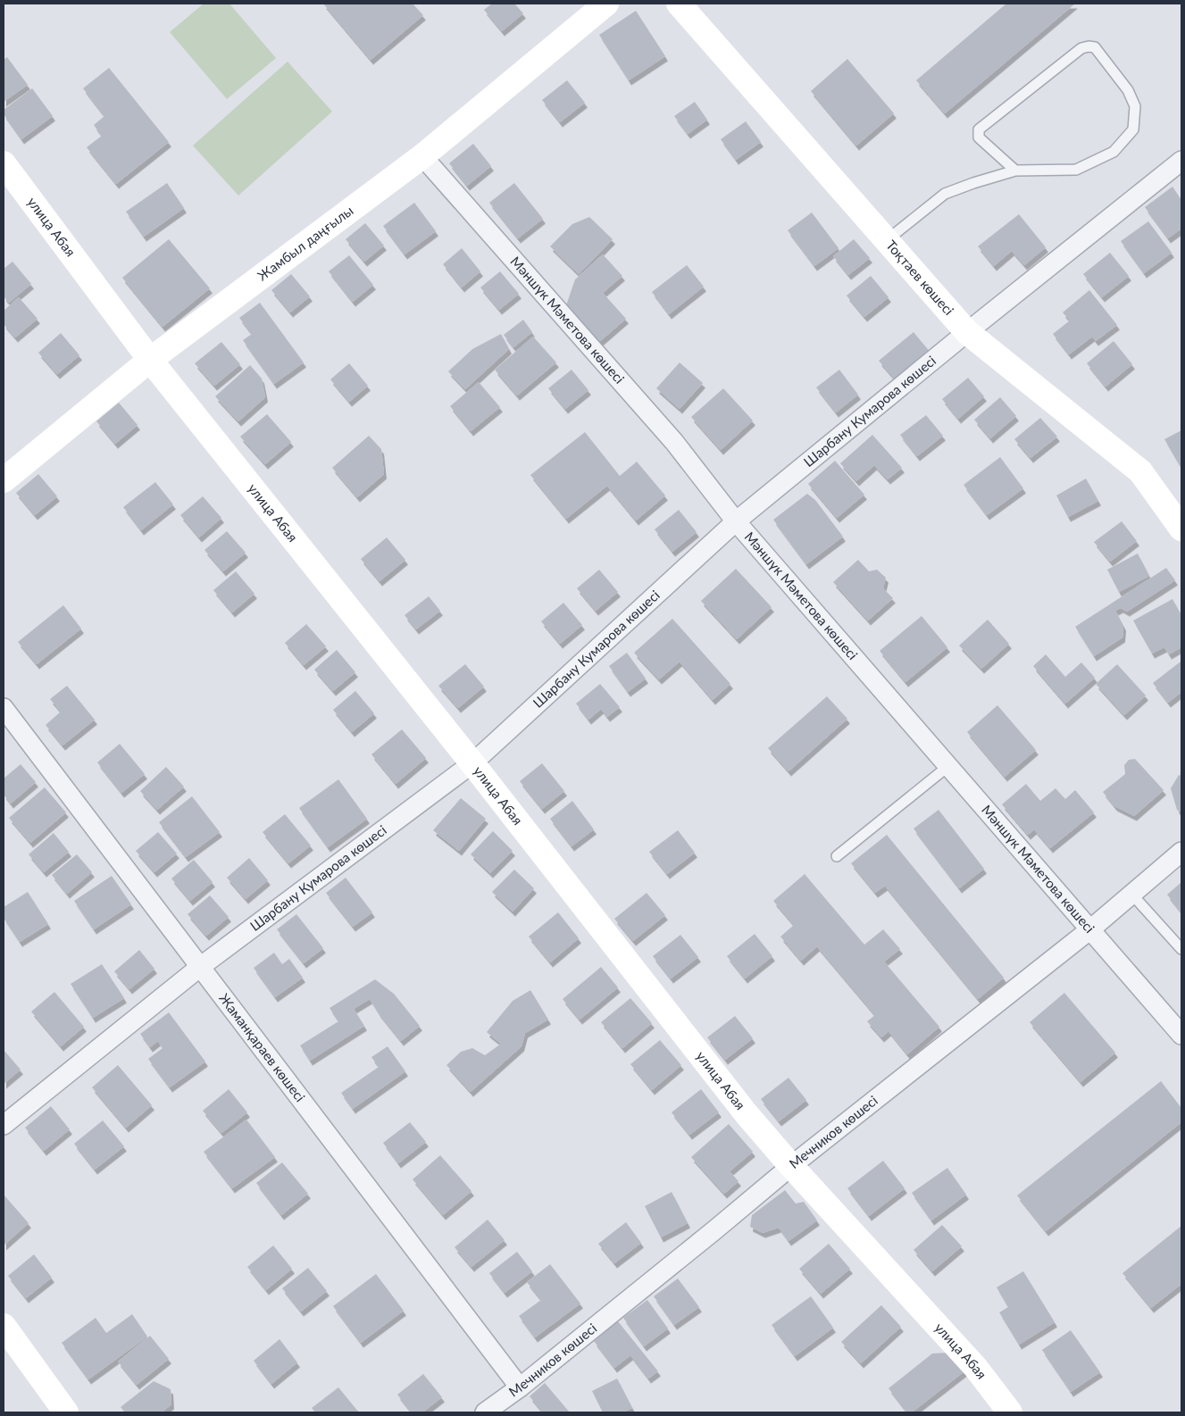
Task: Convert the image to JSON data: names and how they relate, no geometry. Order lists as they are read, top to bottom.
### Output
{
  "streets": {
    "street": [
      "улица Абая",
      "Жамбыл даңғылы",
      "Тоқтаев көшесі",
      "Мәншүк Мәметова көшесі",
      "Шарбану Кумарова көшесі",
      "Жаманқараев көшесі",
      "Мечников көшесі"
    ]
  },
  "crossings": [
    ["улица Абая", "Жамбыл даңғылы"],
    ["улица Абая", "Шарбану Кумарова көшесі"],
    ["улица Абая", "Мечников көшесі"],
    ["Жамбыл даңғылы", "Мәншүк Мәметова көшесі"],
    ["Тоқтаев көшесі", "Шарбану Кумарова көшесі"],
    ["Мәншүк Мәметова көшесі", "Шарбану Кумарова көшесі"],
    ["Мәншүк Мәметова көшесі", "Мечников көшесі"],
    ["Шарбану Кумарова көшесі", "Жаманқараев көшесі"],
    ["Жаманқараев көшесі", "Мечников көшесі"]
  ]
}
